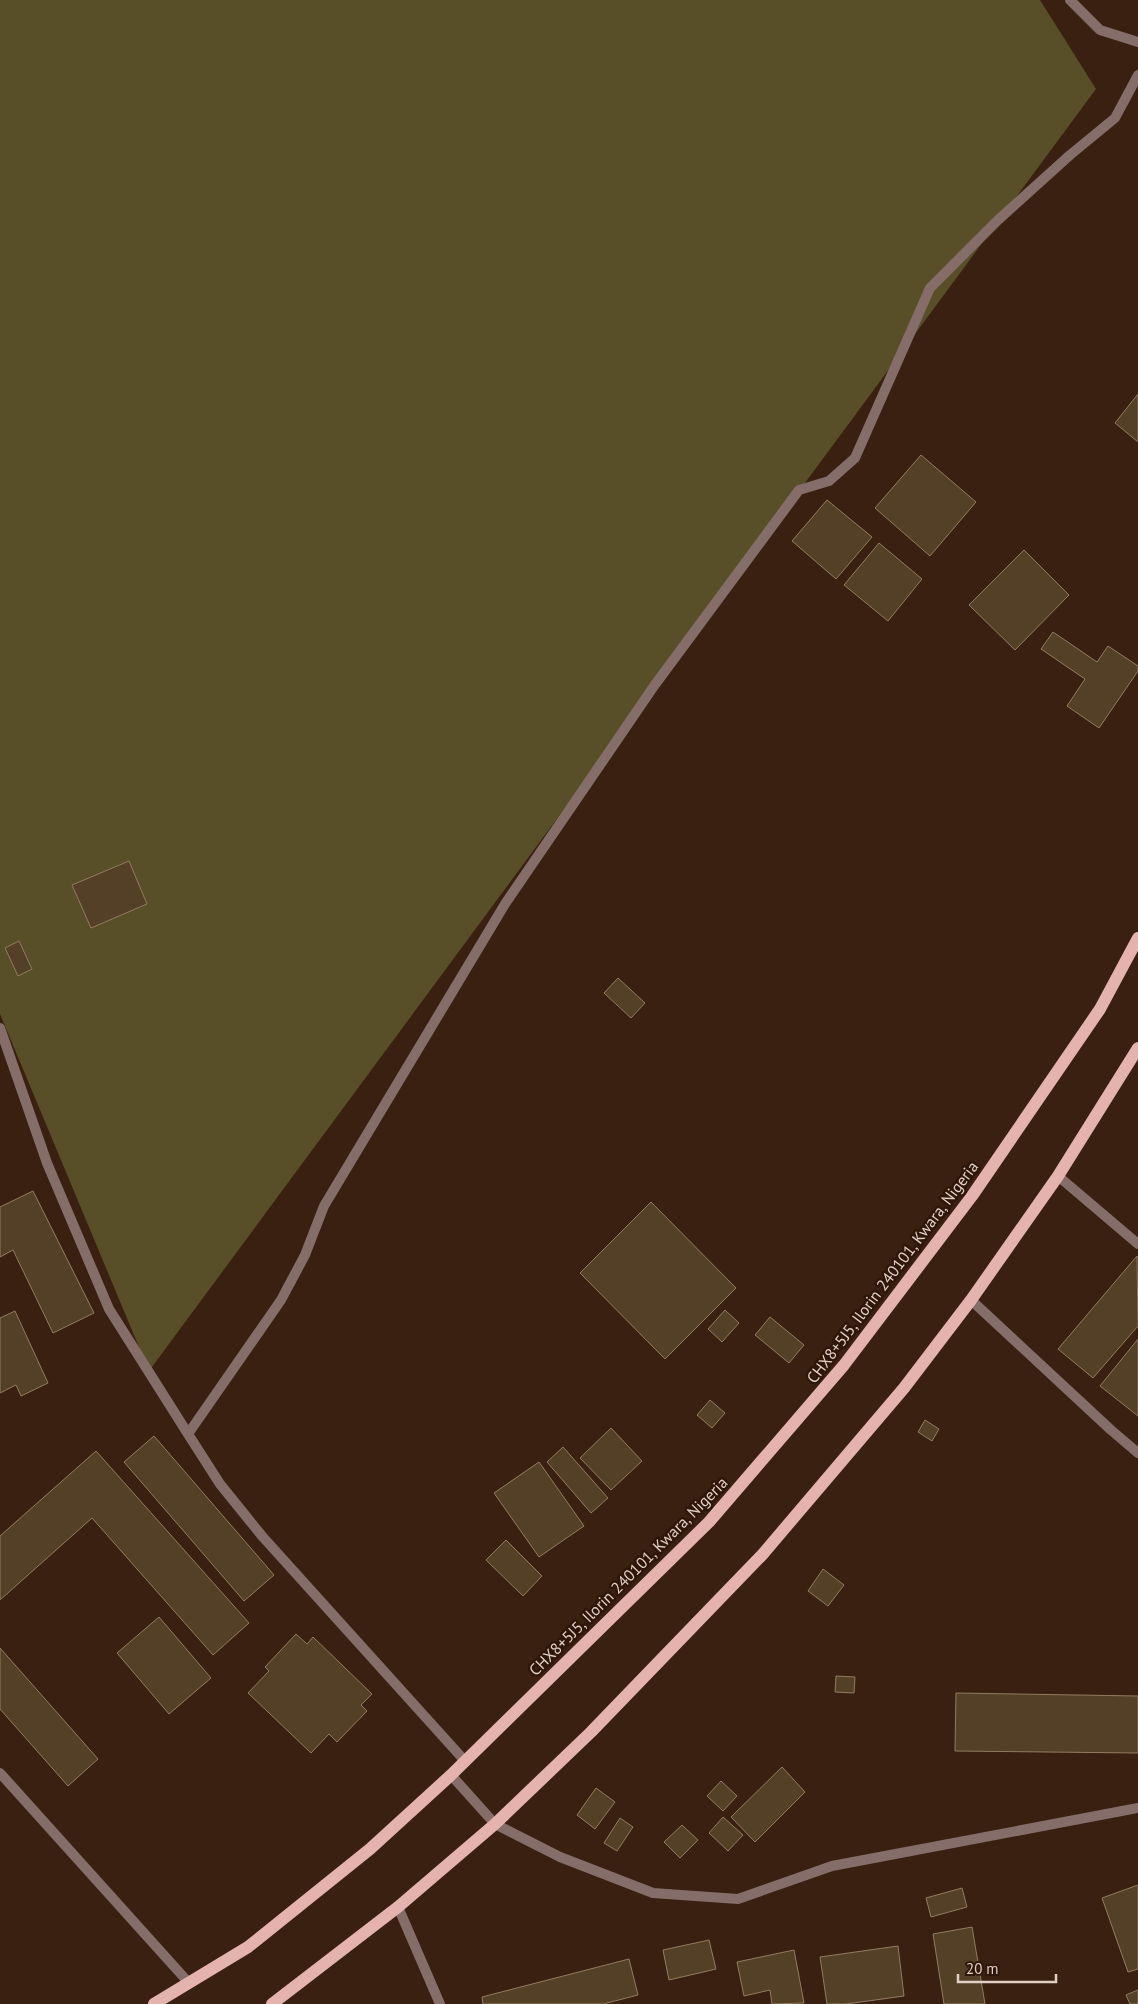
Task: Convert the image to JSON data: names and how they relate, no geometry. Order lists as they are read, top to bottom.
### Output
{
  "streets": {
    "main road": ["CHX8+5J5, Ilorin 240101, Kwara, Nigeria"]
  },
  "scale_bar": "20 m"
}
